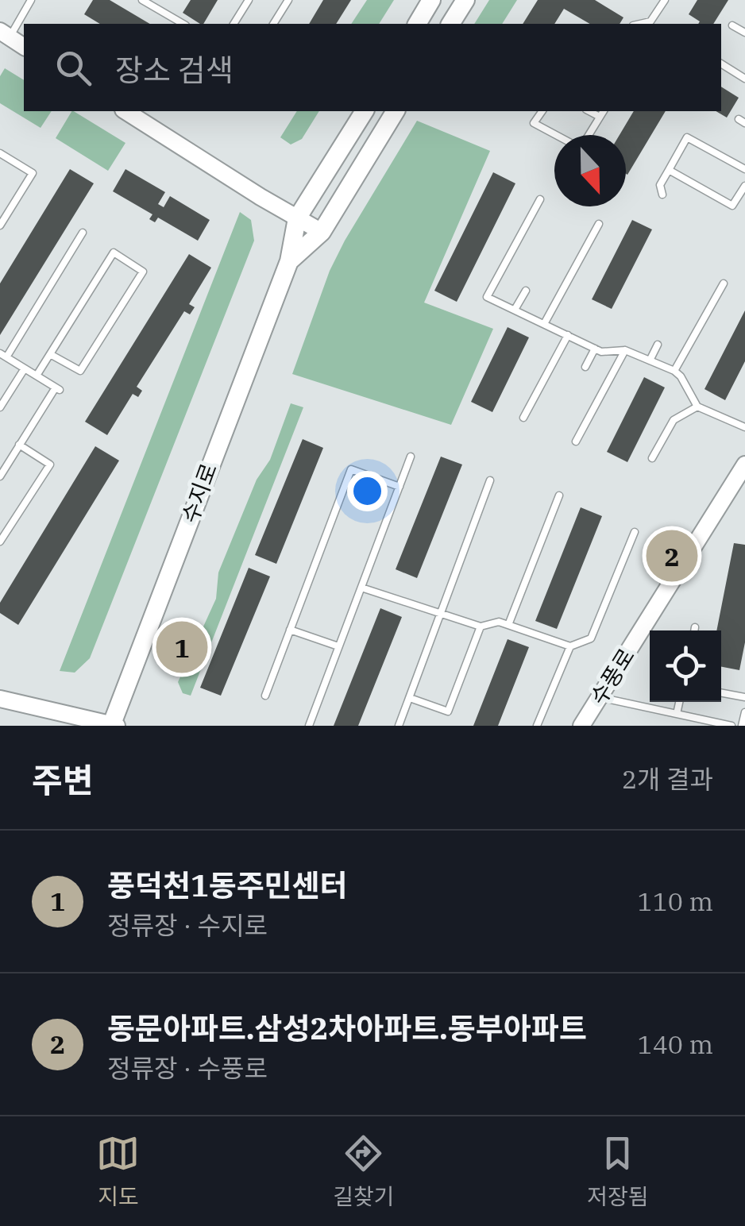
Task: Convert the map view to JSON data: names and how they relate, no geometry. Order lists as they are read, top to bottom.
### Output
{
  "streets": {
    "main road": ["수지로"],
    "street": ["수풍로"]
  },
  "north": "bottom",
  "page": {
    "search": "장소 검색",
    "pins": ["2", "1"],
    "heading": ["주변", "2개 결과"],
    "list": [
      {
        "mark": "1",
        "name": "풍덕천1동주민센터",
        "note": "정류장 · 수지로",
        "value": "110 m"
      },
      {
        "mark": "2",
        "name": "동문아파트.삼성2차아파트.동부아파트",
        "note": "정류장 · 수풍로",
        "value": "140 m"
      }
    ],
    "nav": ["지도", "길찾기", "저장됨"]
  }
}
